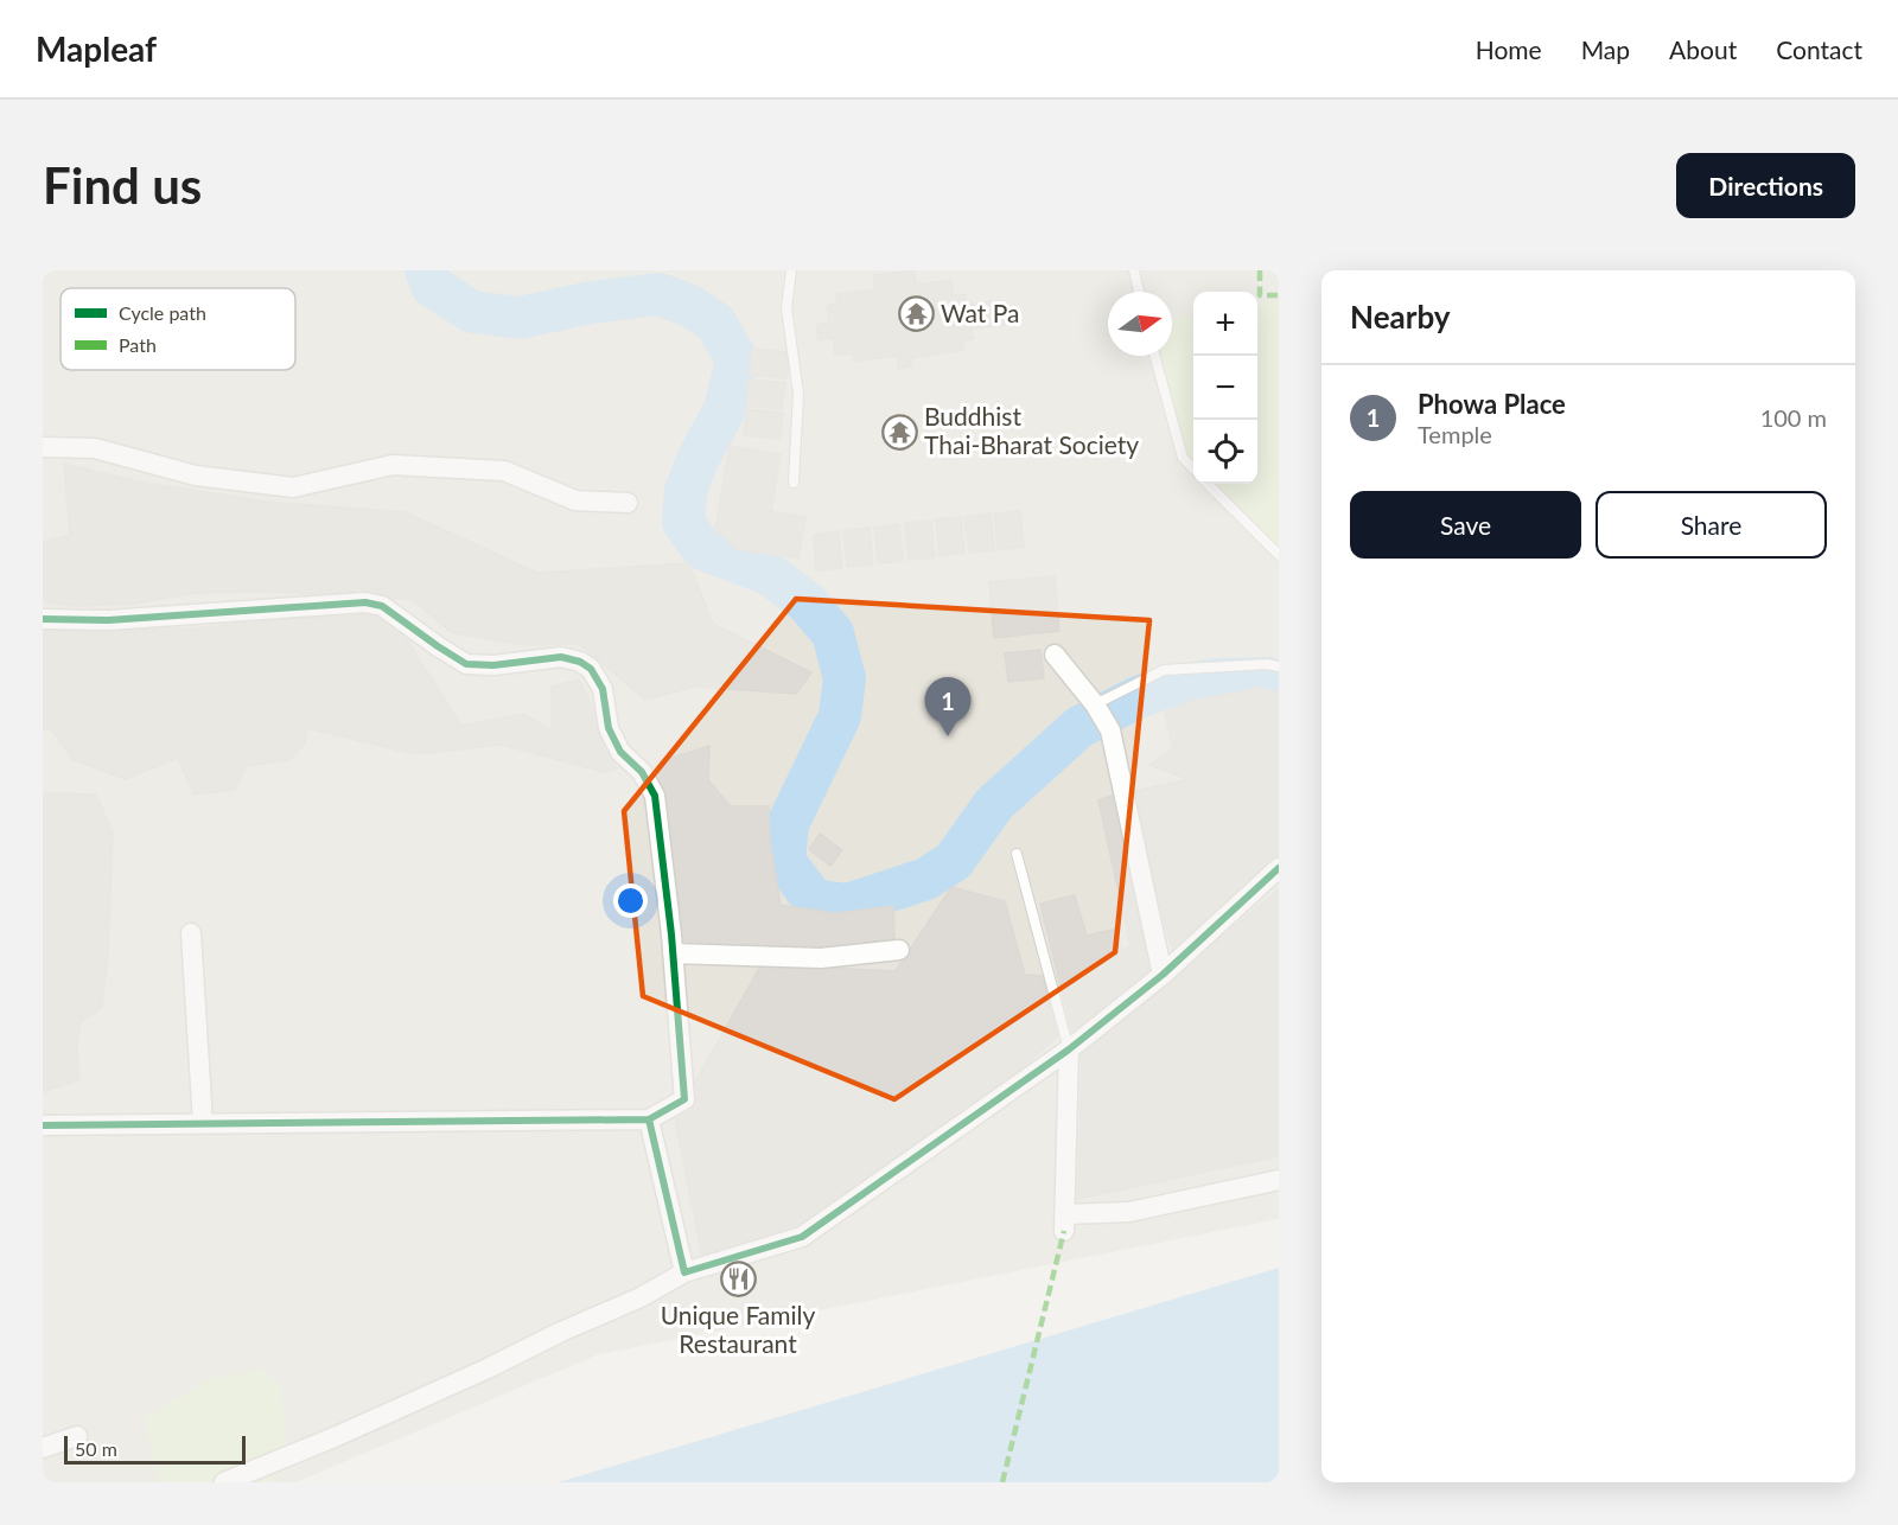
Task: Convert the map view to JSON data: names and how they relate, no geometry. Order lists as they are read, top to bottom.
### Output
{
  "places": {
    "temple": ["Wat Pa", "Buddhist Thai-Bharat Society"],
    "restaurant": ["Unique Family Restaurant"]
  },
  "legend": ["Cycle path", "Path"],
  "scale_bar": "50 m",
  "north": "right",
  "page": {
    "header": "Mapleaf",
    "nav": [
      "Home",
      "Map",
      "About",
      "Contact"
    ],
    "buttons": [
      "Directions",
      ["Save", "Share"]
    ],
    "title": "Find us",
    "heading": "Nearby",
    "map_buttons": ["+", "−"],
    "list": [
      {
        "mark": "1",
        "name": "Phowa Place",
        "note": "Temple",
        "value": "100 m"
      }
    ],
    "pins": "1",
    "scale": "50 m"
  }
}
